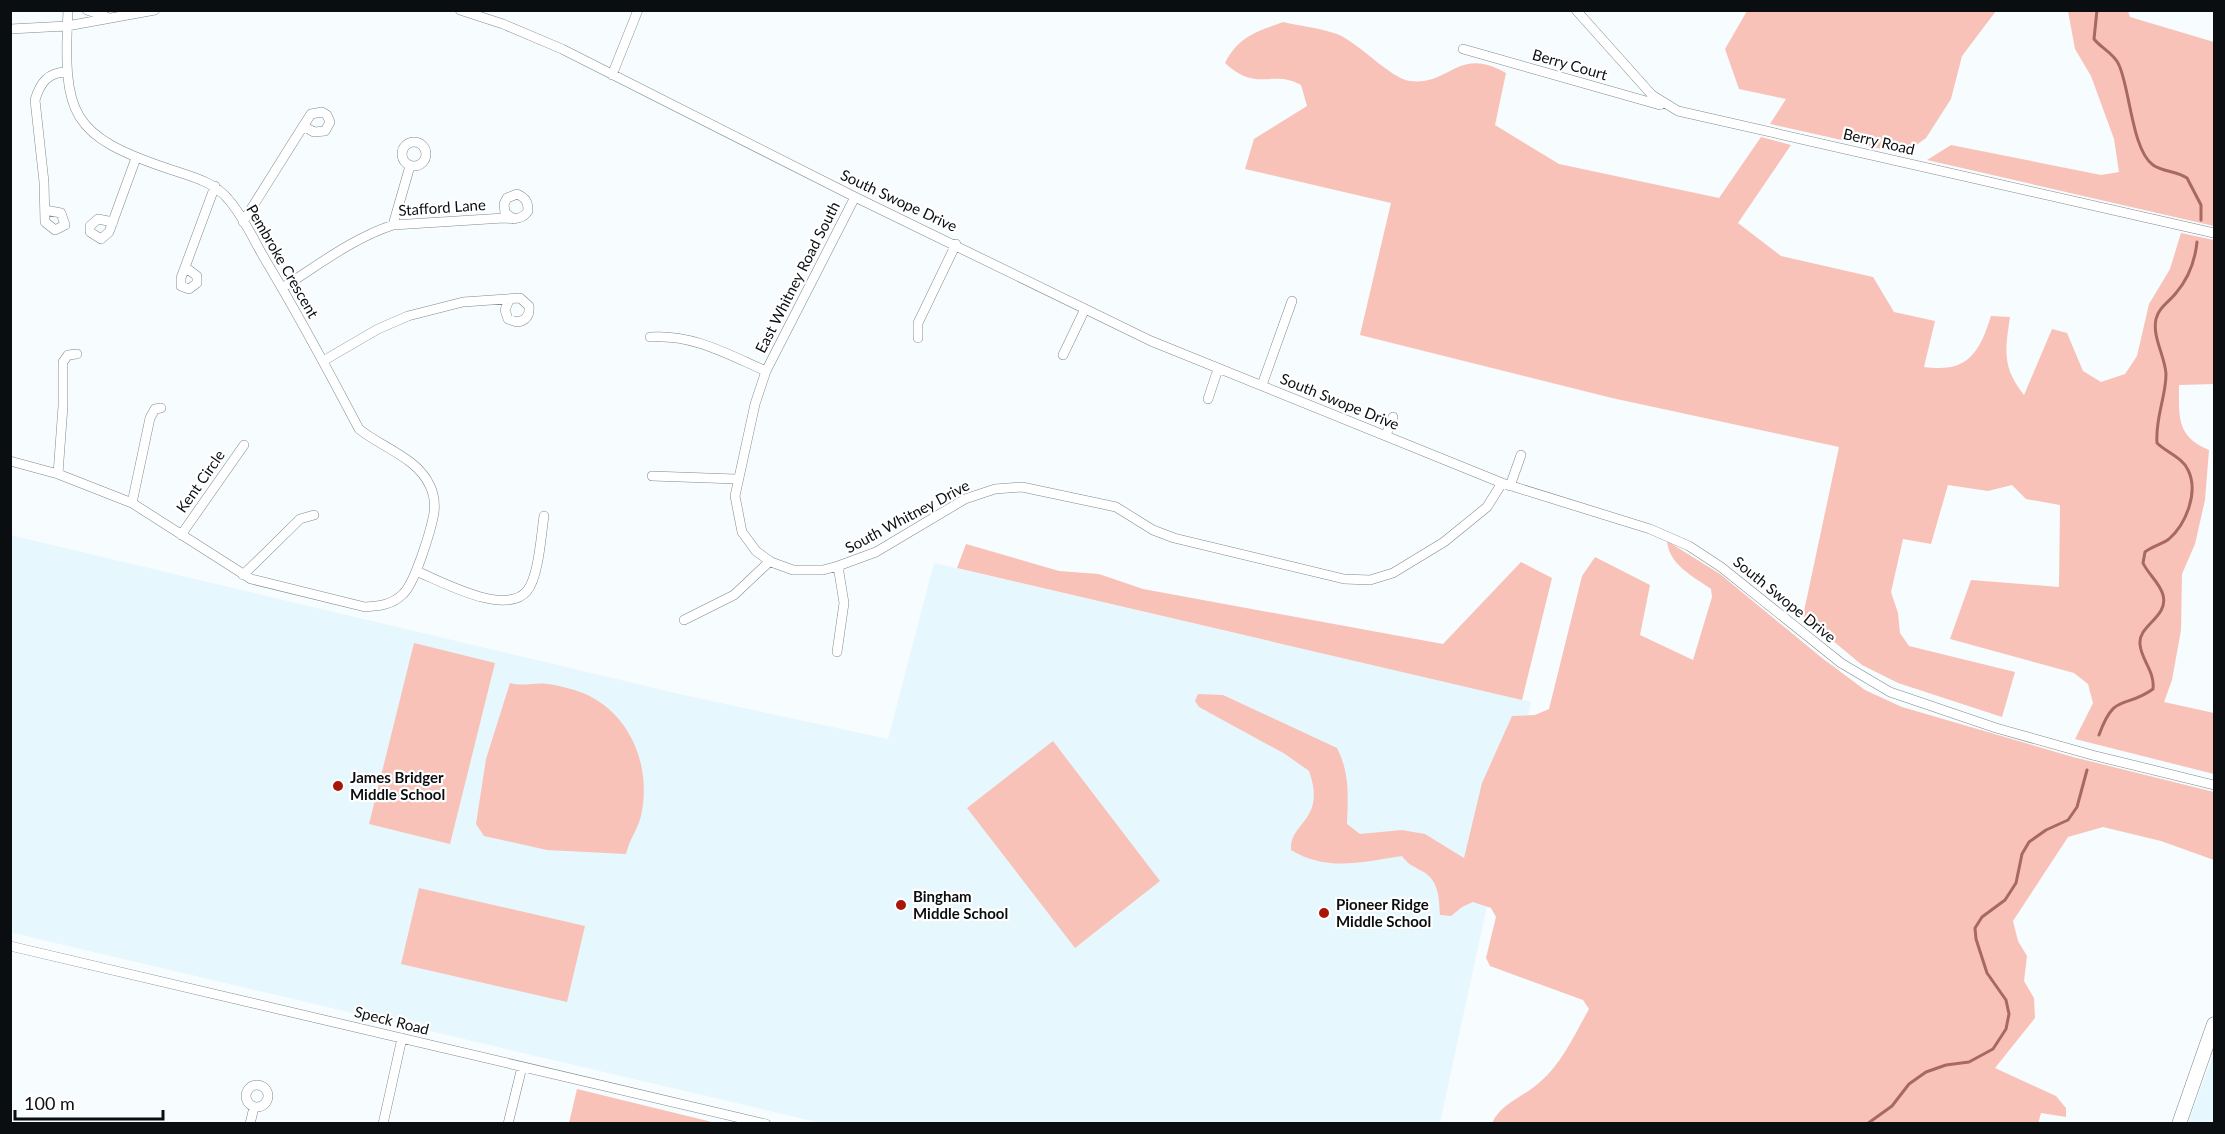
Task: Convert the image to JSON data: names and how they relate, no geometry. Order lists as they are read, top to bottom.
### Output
{
  "streets": {
    "street": [
      "Berry Court",
      "Berry Road",
      "South Swope Drive",
      "Stafford Lane",
      "Pembroke Crescent",
      "East Whitney Road South",
      "Kent Circle",
      "South Whitney Drive",
      "Speck Road"
    ]
  },
  "crossings": [
    ["Berry Court", "Berry Road"],
    ["South Swope Drive", "East Whitney Road South"],
    ["South Swope Drive", "South Whitney Drive"],
    ["Stafford Lane", "Pembroke Crescent"],
    ["Pembroke Crescent", "Kent Circle"],
    ["East Whitney Road South", "South Whitney Drive"]
  ],
  "places": ["James Bridger Middle School", "Bingham Middle School", "Pioneer Ridge Middle School"],
  "scale_bar": "100 m"
}
